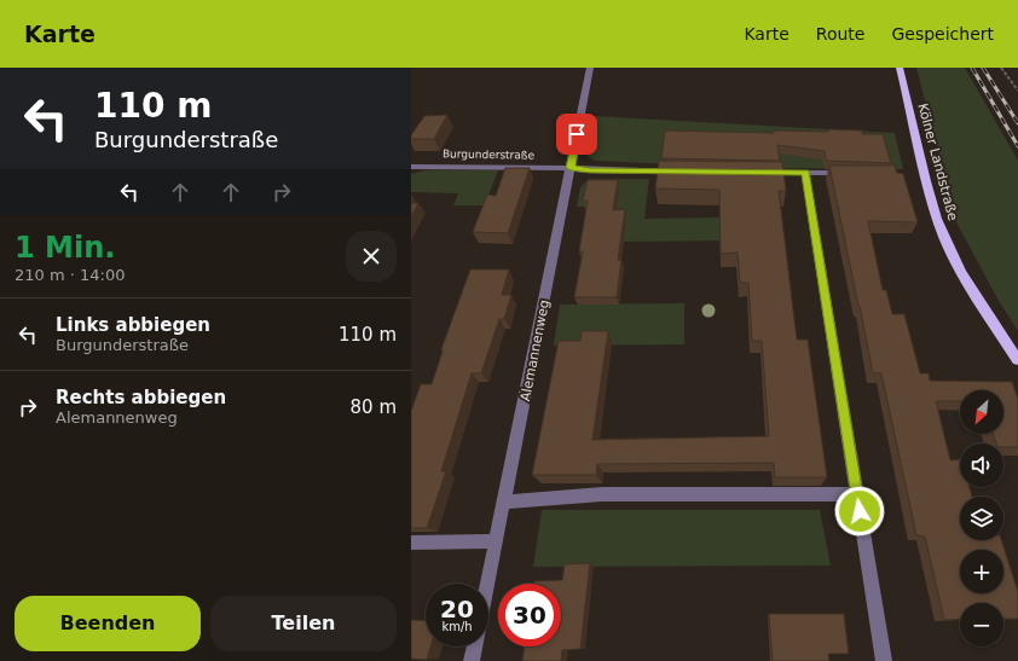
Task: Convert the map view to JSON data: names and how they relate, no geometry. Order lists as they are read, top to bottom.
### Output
{
  "streets": {
    "main road": ["Kölner Landstraße"],
    "street": ["Burgunderstraße", "Alemannenweg"]
  },
  "crossings": [
    ["Burgunderstraße", "Alemannenweg"]
  ],
  "north": "bottom left",
  "page": {
    "header": "Karte",
    "nav": ["Karte", "Route", "Gespeichert"],
    "turn": ["110 m", "Burgunderstraße"],
    "heading": ["1 Min.", "210 m · 14:00"],
    "list": [
      {
        "name": "Links abbiegen",
        "note": "Burgunderstraße",
        "value": "110 m"
      },
      {
        "name": "Rechts abbiegen",
        "note": "Alemannenweg",
        "value": "80 m"
      }
    ],
    "map_buttons": ["+", "−"],
    "speed": "20 km/h",
    "limit": "30",
    "buttons": ["Beenden", "Teilen"]
  }
}
